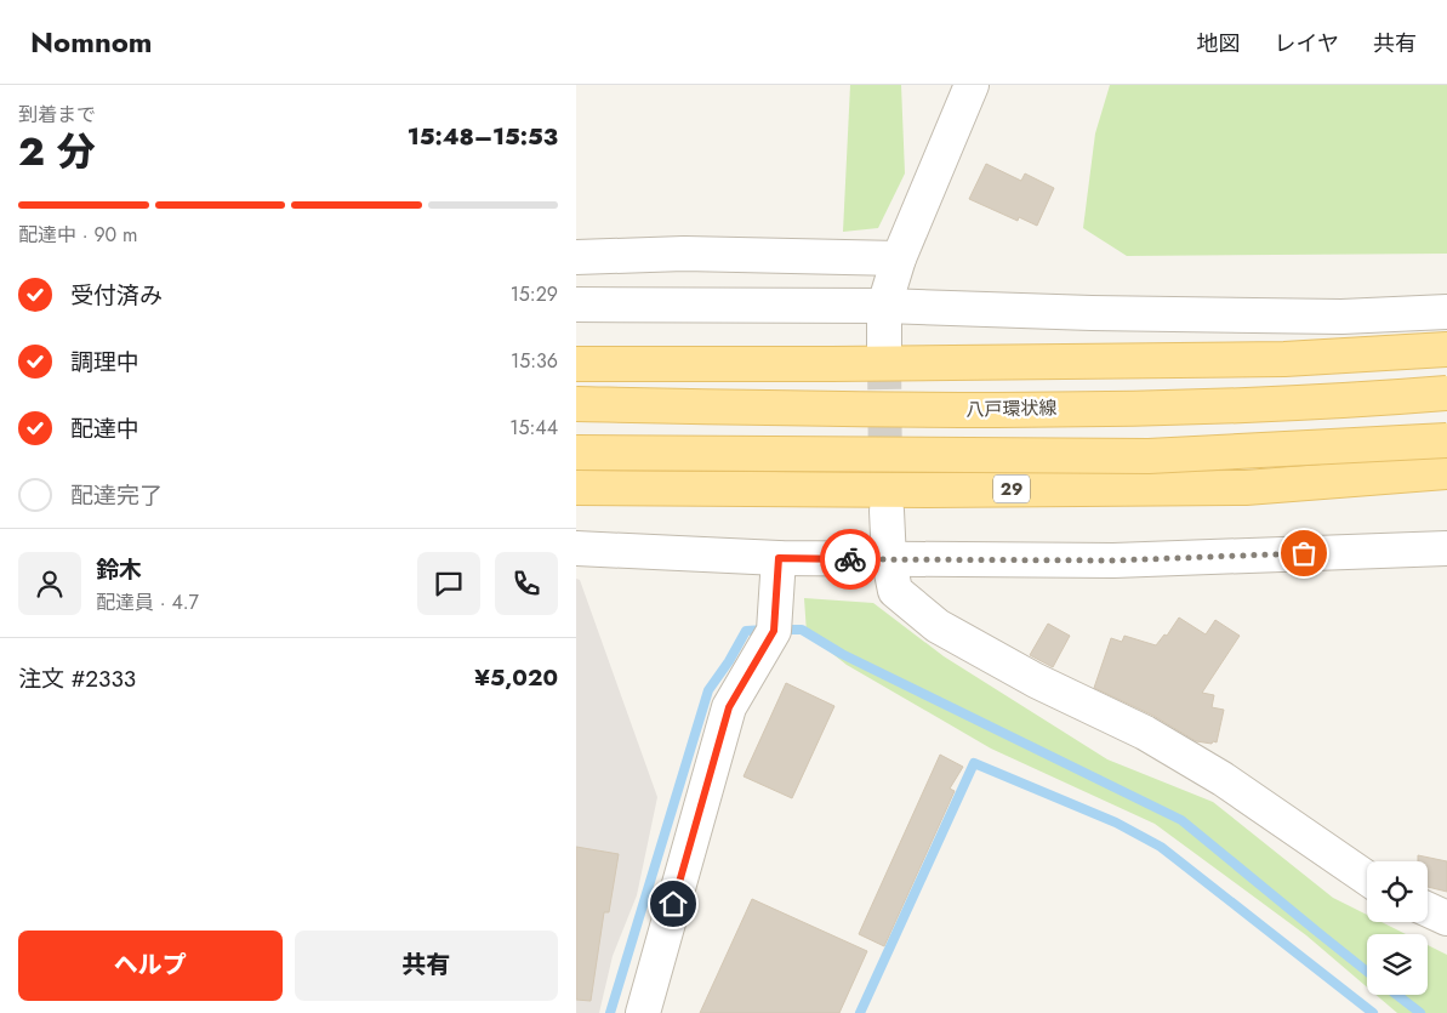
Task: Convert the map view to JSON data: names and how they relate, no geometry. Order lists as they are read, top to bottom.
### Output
{
  "streets": {
    "main road": ["八戸環状線", "29"]
  },
  "page": {
    "header": "Nomnom",
    "nav": ["地図", "レイヤ", "共有"],
    "heading": ["2 分", "到着まで", "15:48–15:53"],
    "panel": [
      "鈴木",
      "配達員 · 4.7",
      "注文 #2333",
      "¥5,020"
    ],
    "bar": "配達中 · 90 m",
    "list": [
      ["受付済み", "15:29"],
      ["調理中", "15:36"],
      ["配達中", "15:44"],
      "配達完了"
    ],
    "buttons": ["ヘルプ", "共有"]
  }
}
